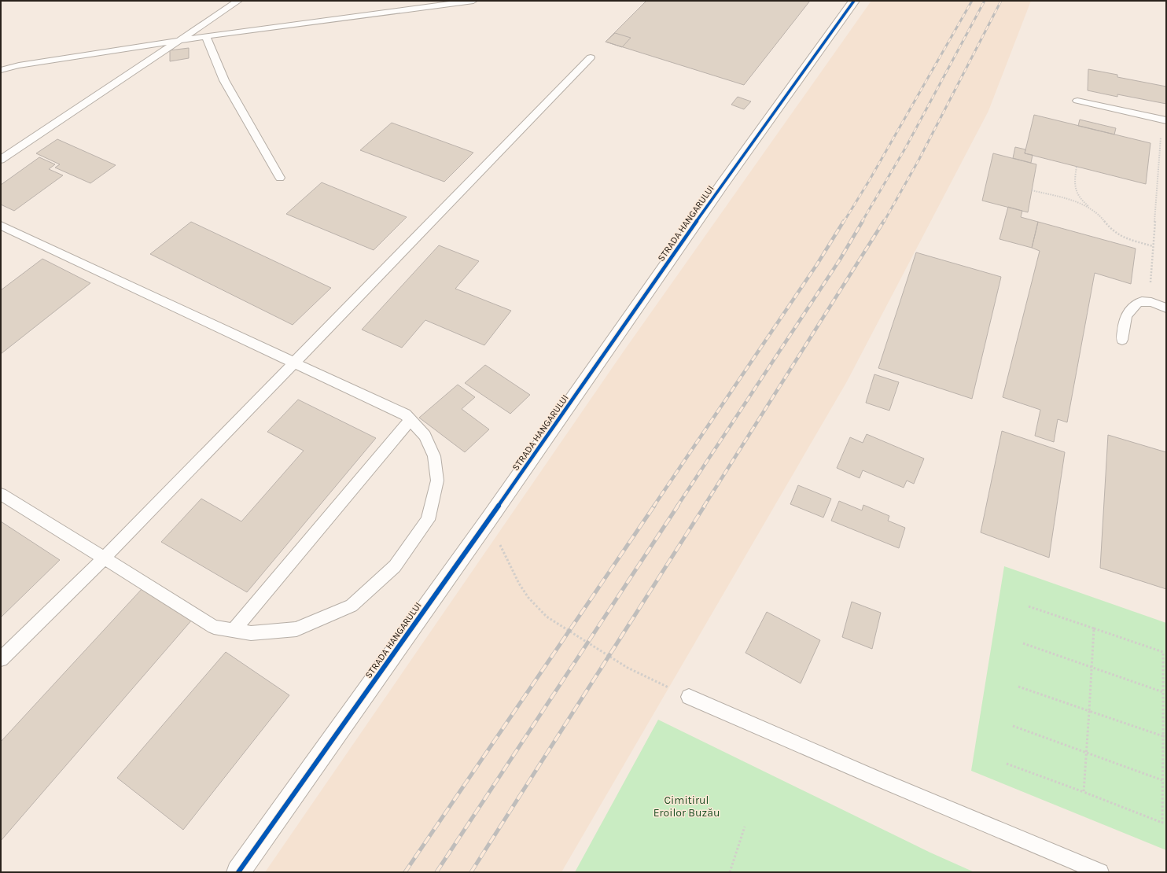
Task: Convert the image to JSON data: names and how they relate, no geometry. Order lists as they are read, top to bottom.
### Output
{
  "streets": {
    "street": ["STRADA HANGARULUI"]
  },
  "parks": ["Cimitirul Eroilor Buzău"]
}
